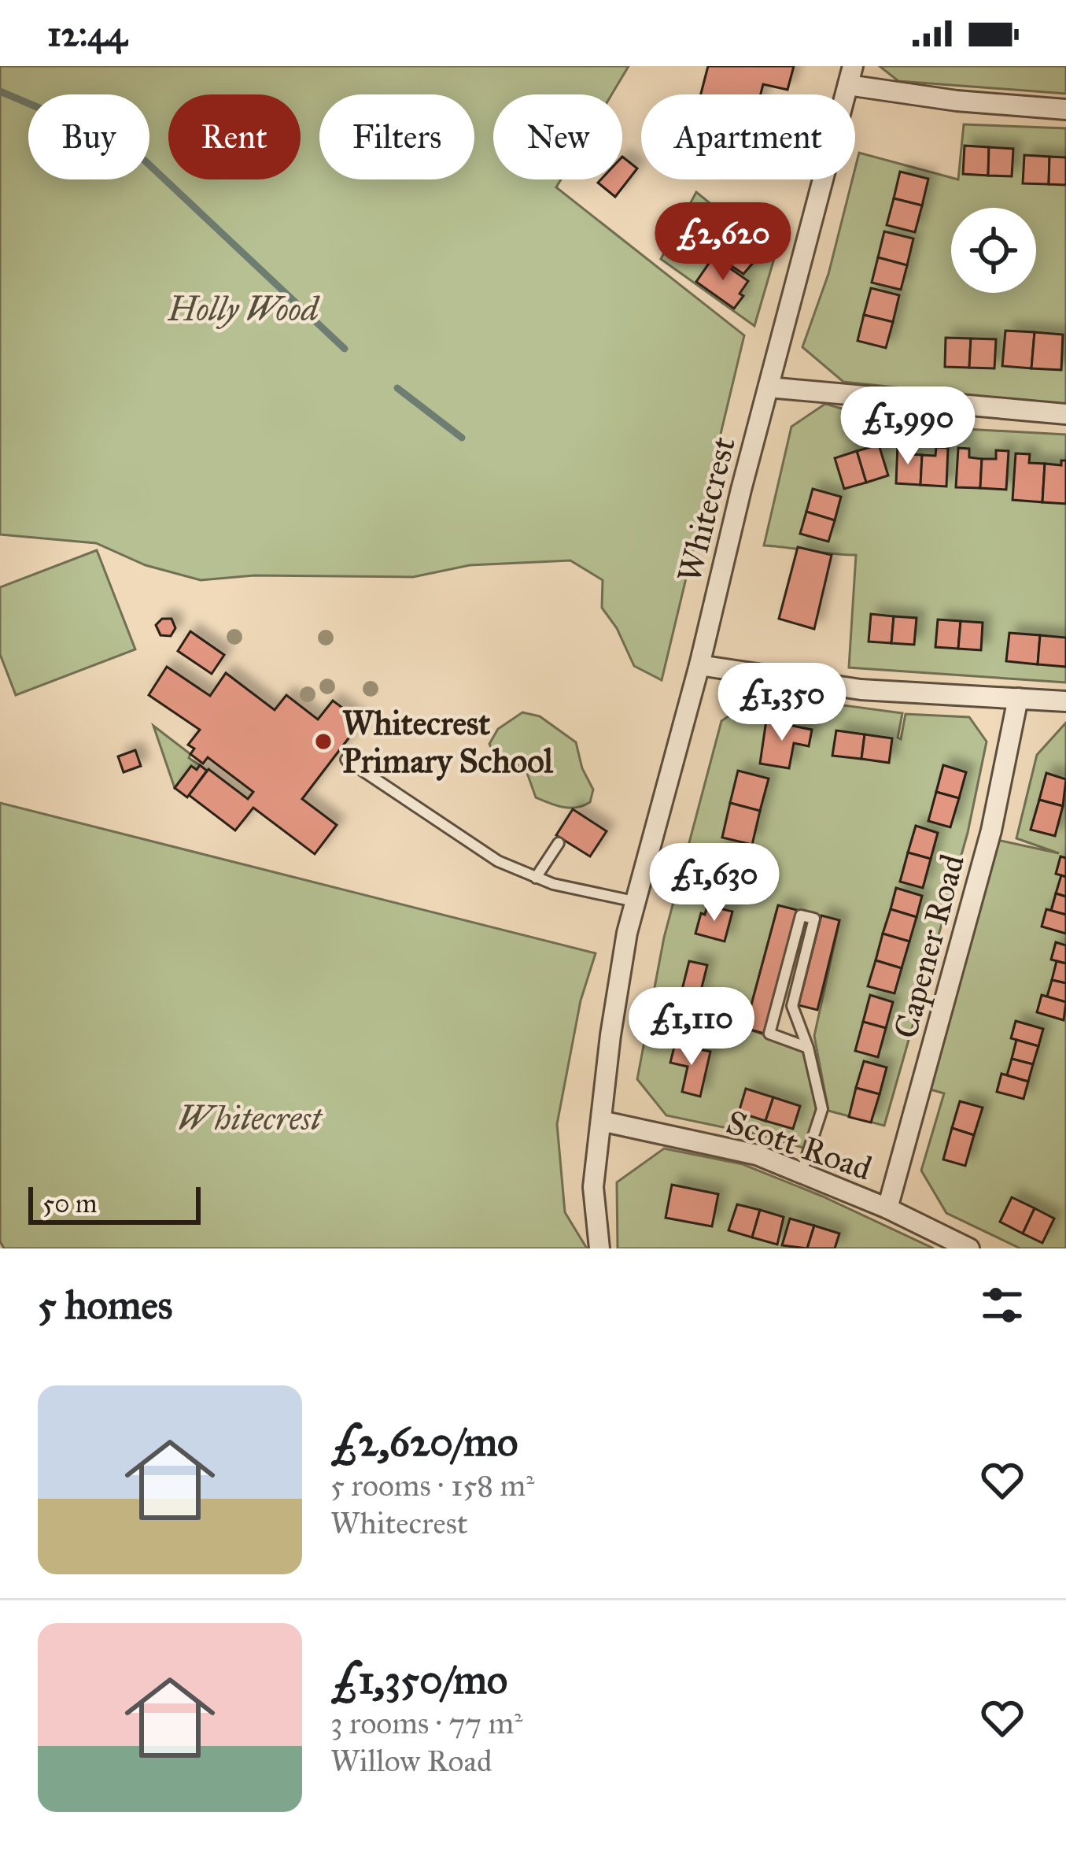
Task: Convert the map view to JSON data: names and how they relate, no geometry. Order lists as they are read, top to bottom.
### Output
{
  "streets": {
    "street": ["Whitecrest", "Capener Road", "Scott Road"]
  },
  "crossings": [
    ["Whitecrest", "Scott Road"],
    ["Capener Road", "Scott Road"]
  ],
  "parks": ["Holly Wood", "Whitecrest"],
  "places": ["Whitecrest Primary School"],
  "scale_bar": "50 m",
  "page": {
    "status": "12:44",
    "chip": [
      "Buy",
      "Rent",
      "Filters",
      "New",
      "Apartment"
    ],
    "price": [
      "£2,620",
      "£1,990",
      "£1,350",
      "£1,630",
      "£1,110"
    ],
    "scale": "50 m",
    "heading": "5 homes",
    "list": [
      {
        "name": "£2,620/mo",
        "note": "5 rooms · 158 m² · Whitecrest"
      },
      {
        "name": "£1,350/mo",
        "note": "3 rooms · 77 m² · Willow Road"
      }
    ]
  }
}
